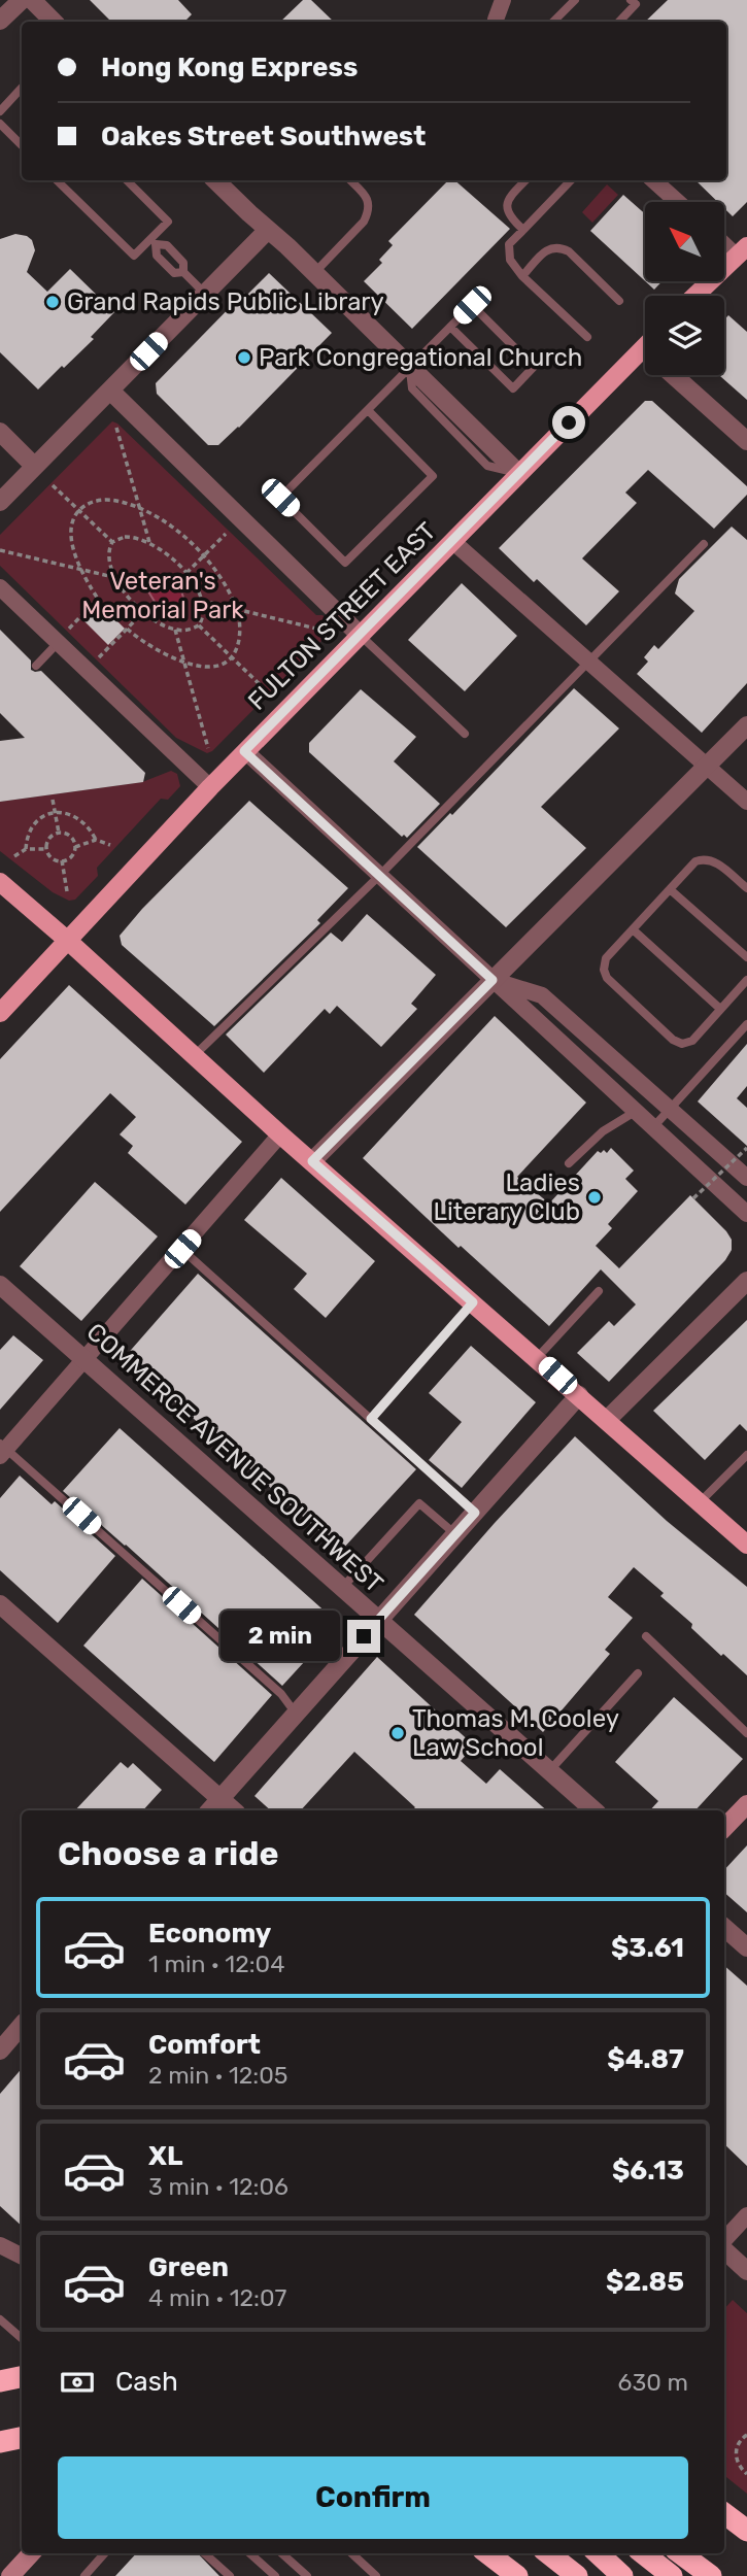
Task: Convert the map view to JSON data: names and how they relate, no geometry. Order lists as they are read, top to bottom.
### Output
{
  "streets": {
    "main road": ["FULTON STREET EAST"],
    "street": ["COMMERCE AVENUE SOUTHWEST"]
  },
  "parks": ["Veteran's Memorial Park"],
  "places": [
    "Grand Rapids Public Library",
    "Park Congregational Church",
    "Ladies Literary Club",
    "Thomas M. Cooley Law School"
  ],
  "north": "top left",
  "page": {
    "banner": ["Hong Kong Express", "Oakes Street Southwest"],
    "bubble": "2 min",
    "heading": "Choose a ride",
    "list": [
      {
        "name": "Economy",
        "note": "1 min · 12:04",
        "value": "$3.61"
      },
      {
        "name": "Comfort",
        "note": "2 min · 12:05",
        "value": "$4.87"
      },
      {
        "name": "XL",
        "note": "3 min · 12:06",
        "value": "$6.13"
      },
      {
        "name": "Green",
        "note": "4 min · 12:07",
        "value": "$2.85"
      }
    ],
    "pay": ["Cash", "630 m"],
    "buttons": "Confirm"
  }
}
